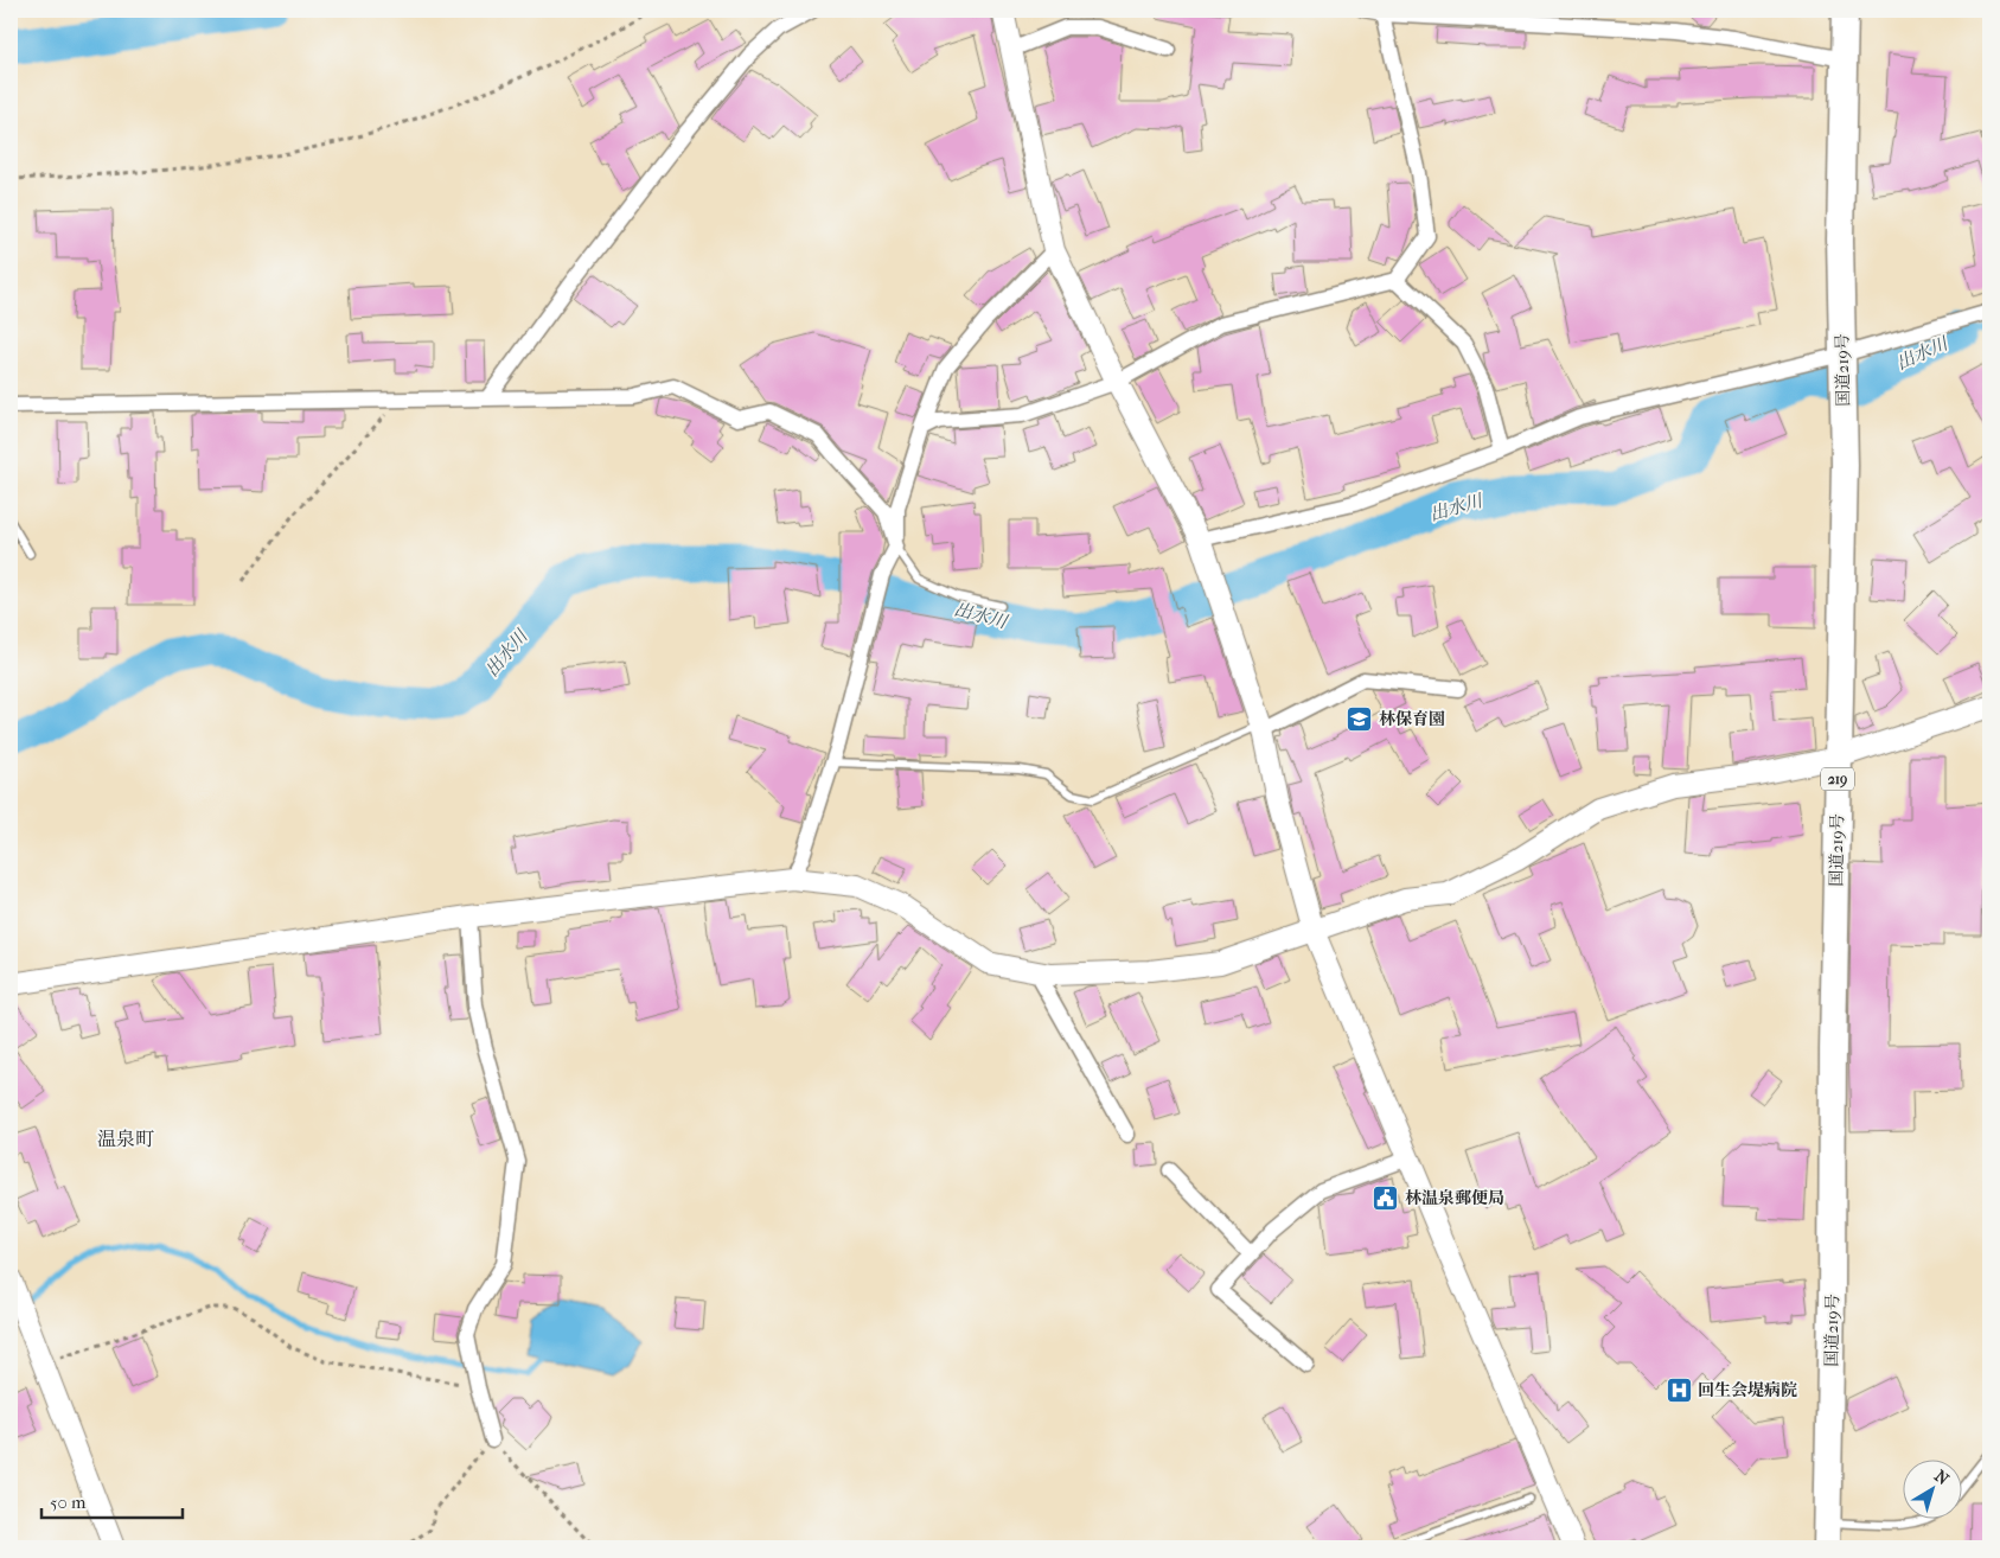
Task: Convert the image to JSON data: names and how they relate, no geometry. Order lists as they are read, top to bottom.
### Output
{
  "streets": {
    "highway": ["国道219号", "219"]
  },
  "districts": ["温泉町"],
  "water": ["出水川"],
  "places": {
    "school or university": ["林保育園"],
    "public building": ["林温泉郵便局"],
    "hospital": ["回生会堤病院"]
  },
  "scale_bar": "50 m",
  "north": "top right"
}
